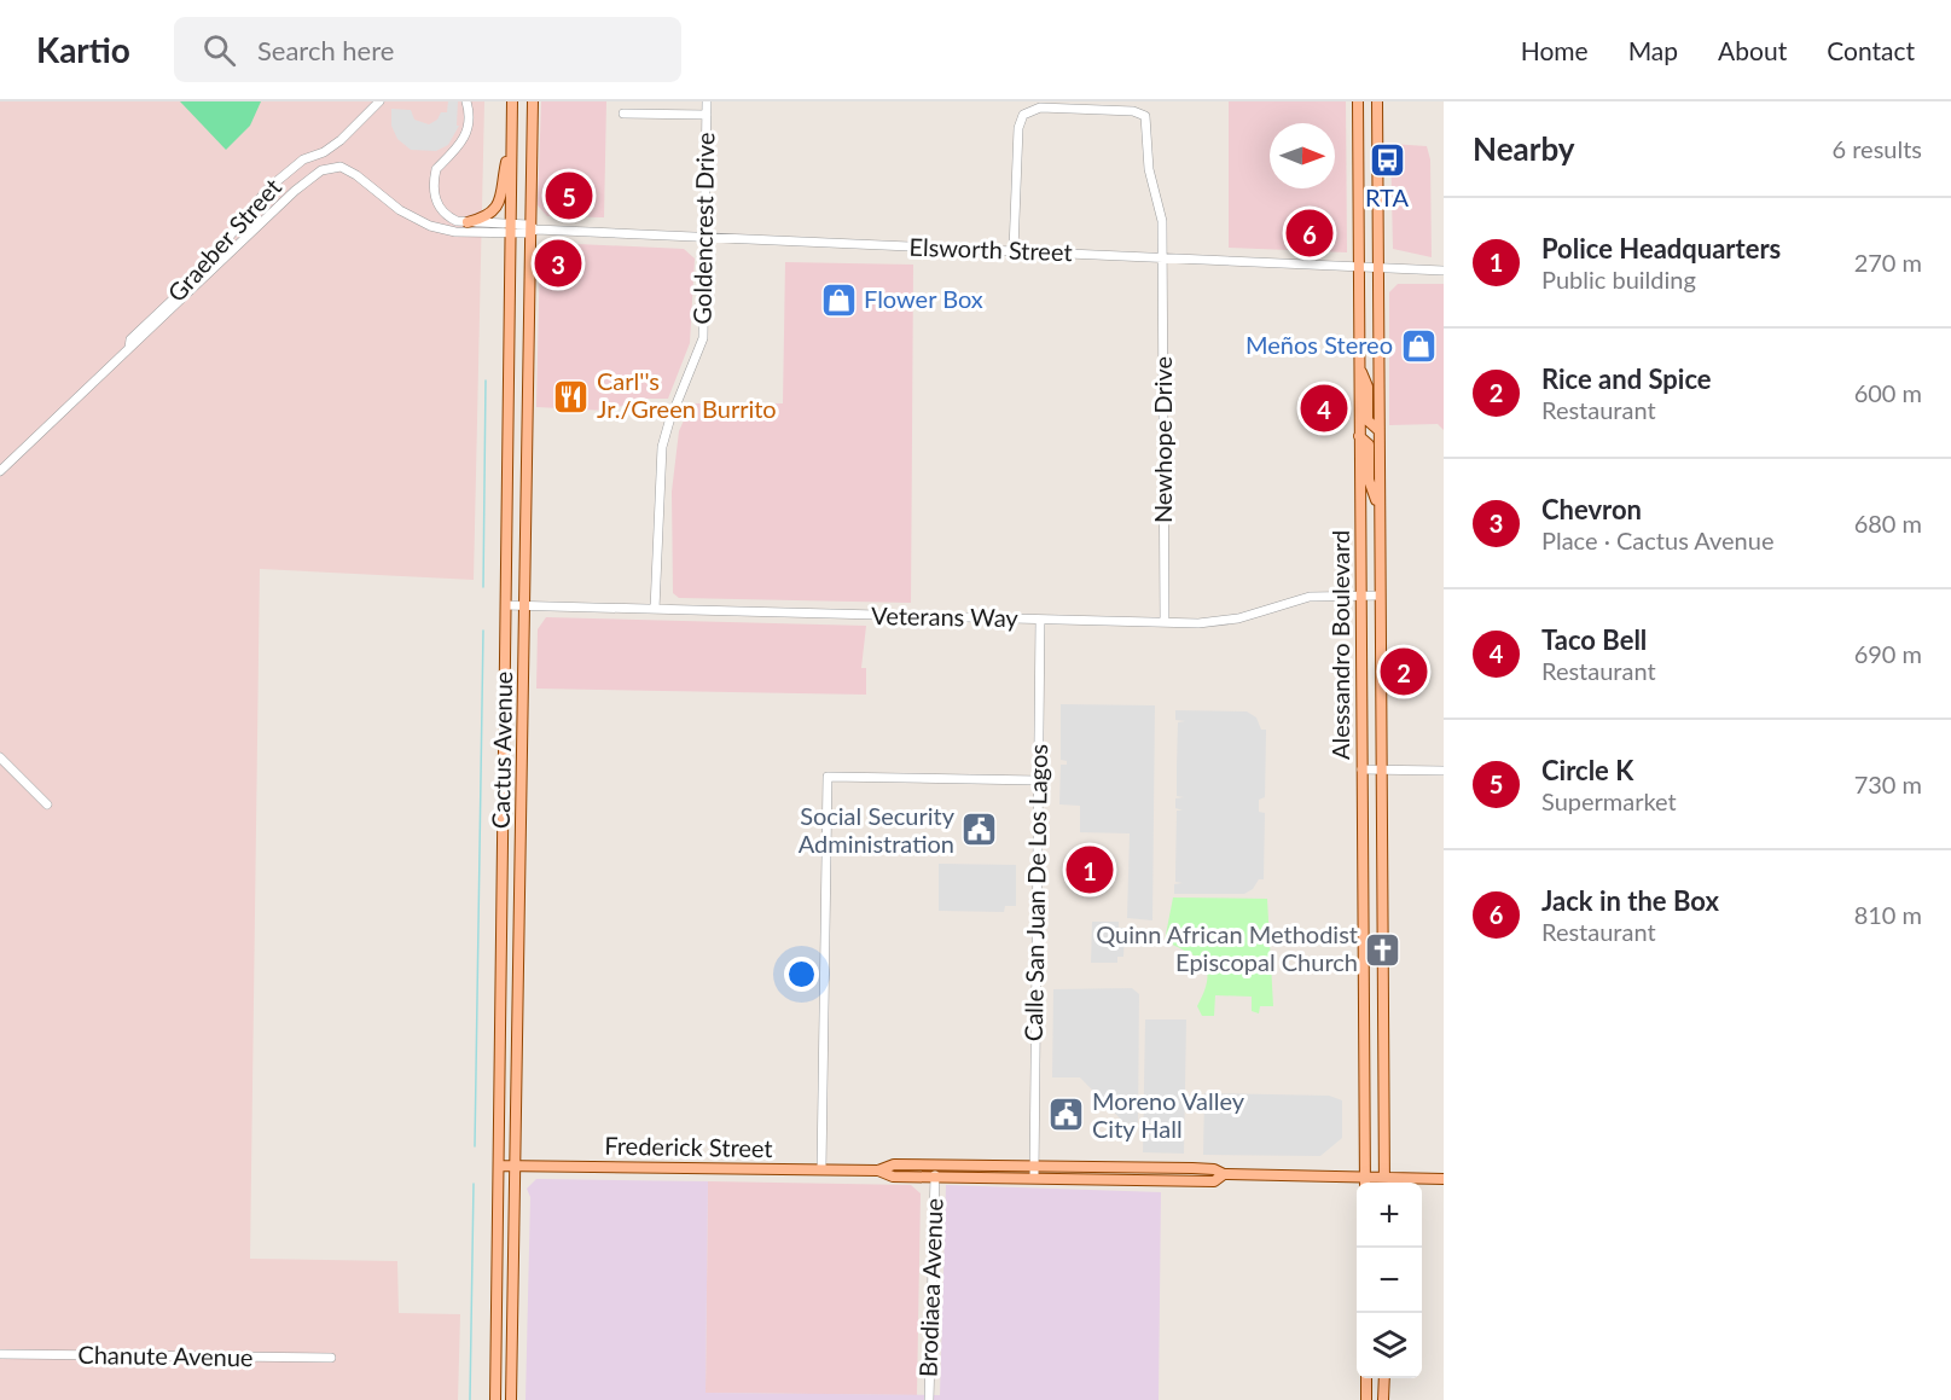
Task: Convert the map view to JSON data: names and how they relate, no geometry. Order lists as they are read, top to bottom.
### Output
{
  "streets": {
    "main road": ["Alessandro Boulevard", "Cactus Avenue", "Frederick Street"],
    "street": [
      "Goldencrest Drive",
      "Graeber Street",
      "Elsworth Street",
      "Newhope Drive",
      "Veterans Way",
      "Calle San Juan De Los Lagos",
      "Brodiaea Avenue",
      "Chanute Avenue"
    ]
  },
  "crossings": [
    ["Goldencrest Drive", "Elsworth Street"],
    ["Goldencrest Drive", "Veterans Way"],
    ["Graeber Street", "Elsworth Street"],
    ["Graeber Street", "Cactus Avenue"],
    ["Elsworth Street", "Newhope Drive"],
    ["Elsworth Street", "Alessandro Boulevard"],
    ["Elsworth Street", "Cactus Avenue"],
    ["Newhope Drive", "Veterans Way"],
    ["Veterans Way", "Alessandro Boulevard"],
    ["Veterans Way", "Cactus Avenue"],
    ["Veterans Way", "Calle San Juan De Los Lagos"],
    ["Alessandro Boulevard", "Frederick Street"],
    ["Cactus Avenue", "Frederick Street"],
    ["Calle San Juan De Los Lagos", "Frederick Street"],
    ["Frederick Street", "Brodiaea Avenue"]
  ],
  "places": {
    "bus stop": ["RTA"],
    "shop": ["Flower Box", "Meños Stereo"],
    "restaurant": ["Carl''s Jr./Green Burrito"],
    "public building": ["Social Security Administration", "Moreno Valley City Hall"],
    "church": ["Quinn African Methodist Episcopal Church"]
  },
  "north": "right",
  "page": {
    "header": "Kartio",
    "search": "Search here",
    "nav": [
      "Home",
      "Map",
      "About",
      "Contact"
    ],
    "heading": ["Nearby", "6 results"],
    "pins": [
      "5",
      "6",
      "3",
      "4",
      "2",
      "1"
    ],
    "list": [
      {
        "mark": "1",
        "name": "Police Headquarters",
        "note": "Public building",
        "value": "270 m"
      },
      {
        "mark": "2",
        "name": "Rice and Spice",
        "note": "Restaurant",
        "value": "600 m"
      },
      {
        "mark": "3",
        "name": "Chevron",
        "note": "Place · Cactus Avenue",
        "value": "680 m"
      },
      {
        "mark": "4",
        "name": "Taco Bell",
        "note": "Restaurant",
        "value": "690 m"
      },
      {
        "mark": "5",
        "name": "Circle K",
        "note": "Supermarket",
        "value": "730 m"
      },
      {
        "mark": "6",
        "name": "Jack in the Box",
        "note": "Restaurant",
        "value": "810 m"
      }
    ],
    "map_buttons": ["+", "−"]
  }
}
